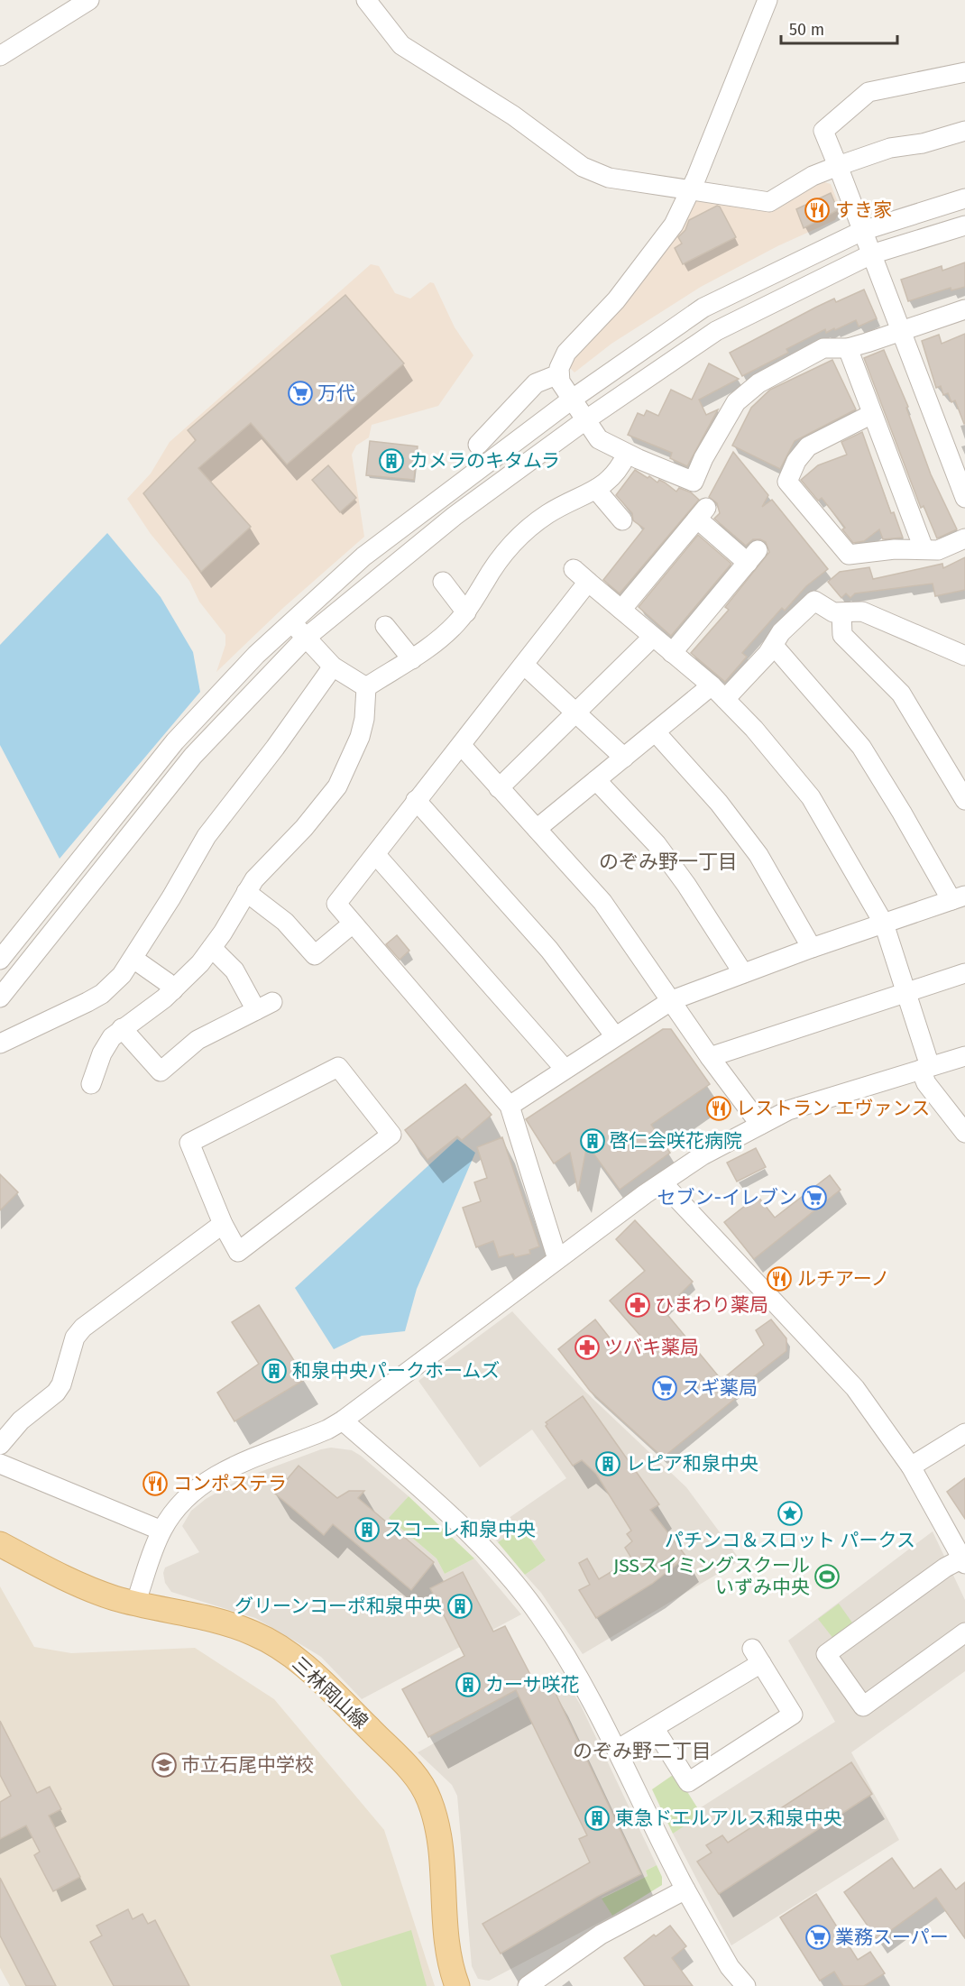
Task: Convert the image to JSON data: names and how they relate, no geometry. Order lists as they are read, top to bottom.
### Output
{
  "streets": {
    "main road": ["三林岡山線"]
  },
  "districts": ["のぞみ野一丁目", "のぞみ野二丁目"],
  "places": {
    "restaurant": [
      "すき家",
      "レストラン エヴァンス",
      "ルチアーノ",
      "コンポステラ"
    ],
    "supermarket": [
      "万代",
      "セブン-イレブン",
      "スギ薬局",
      "業務スーパー"
    ],
    "building": [
      "カメラのキタムラ",
      "啓仁会咲花病院",
      "和泉中央パークホームズ",
      "レピア和泉中央",
      "スコーレ和泉中央",
      "グリーンコーポ和泉中央",
      "カーサ咲花",
      "東急ドエルアルス和泉中央"
    ],
    "pharmacy": ["ひまわり薬局", "ツバキ薬局"],
    "place": ["パチンコ＆スロット パークス"],
    "sports": ["JSSスイミングスクール いずみ中央"],
    "school or university": ["市立石尾中学校"]
  },
  "scale_bar": "50 m"
}
